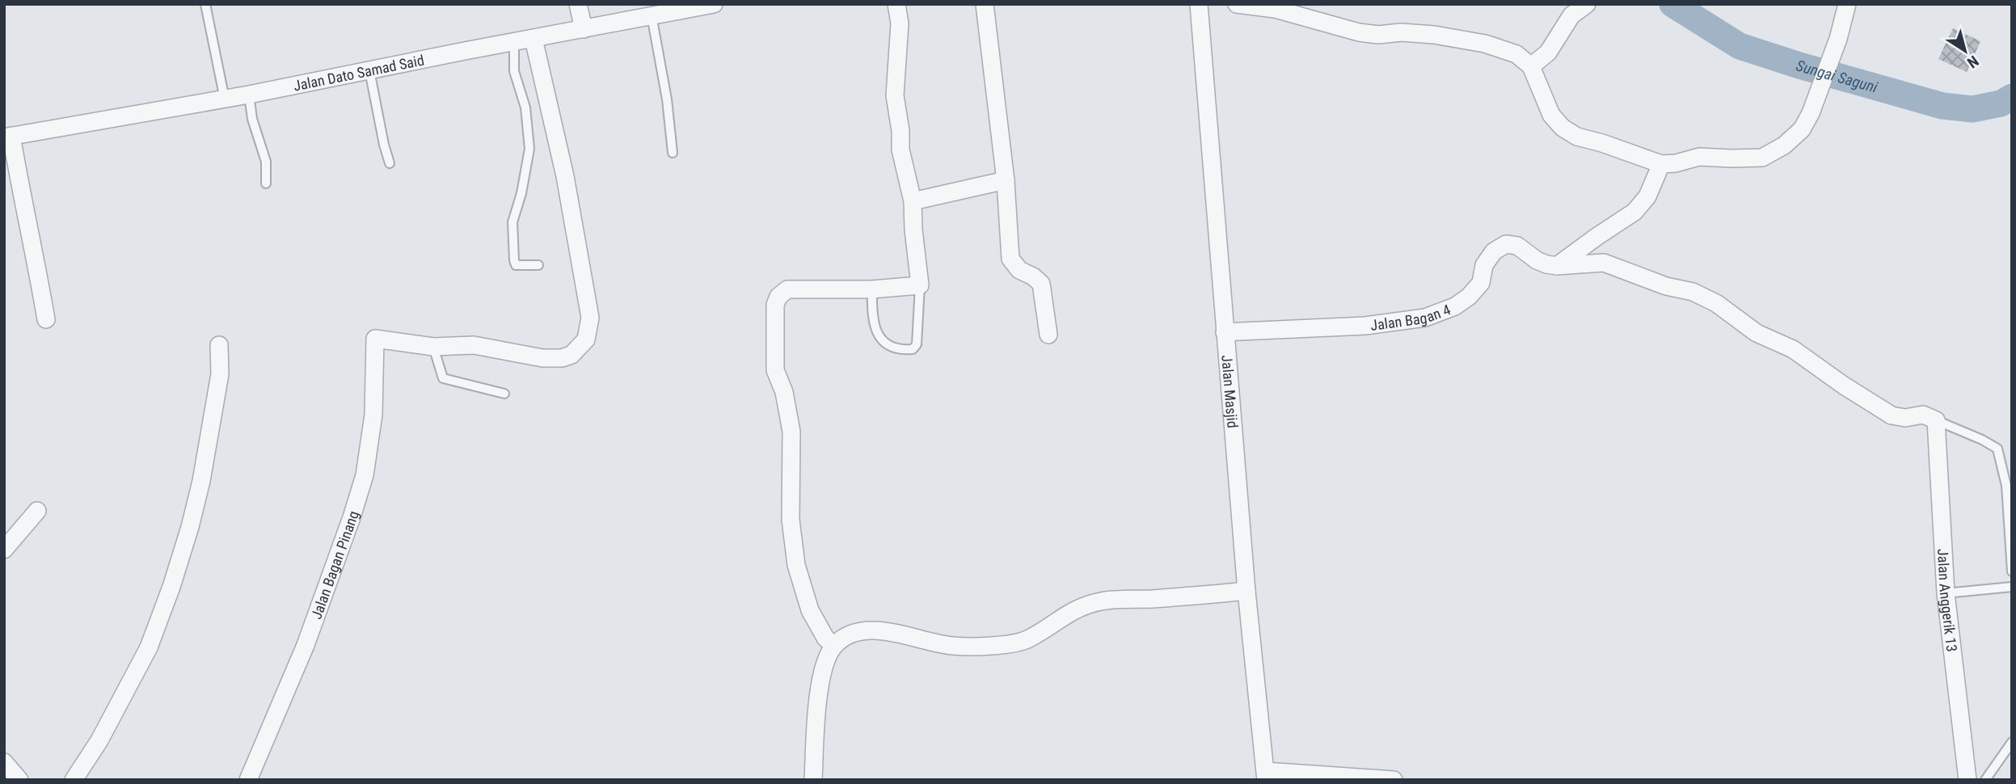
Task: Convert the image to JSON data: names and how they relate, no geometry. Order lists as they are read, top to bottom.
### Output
{
  "streets": {
    "street": [
      "Jalan Dato Samad Said",
      "Jalan Bagan 4",
      "Jalan Masjid",
      "Jalan Bagan Pinang",
      "Jalan Anggerik 13"
    ]
  },
  "crossings": [
    ["Jalan Bagan 4", "Jalan Masjid"]
  ],
  "water": ["Sungai Saguni"],
  "north": "bottom right"
}
